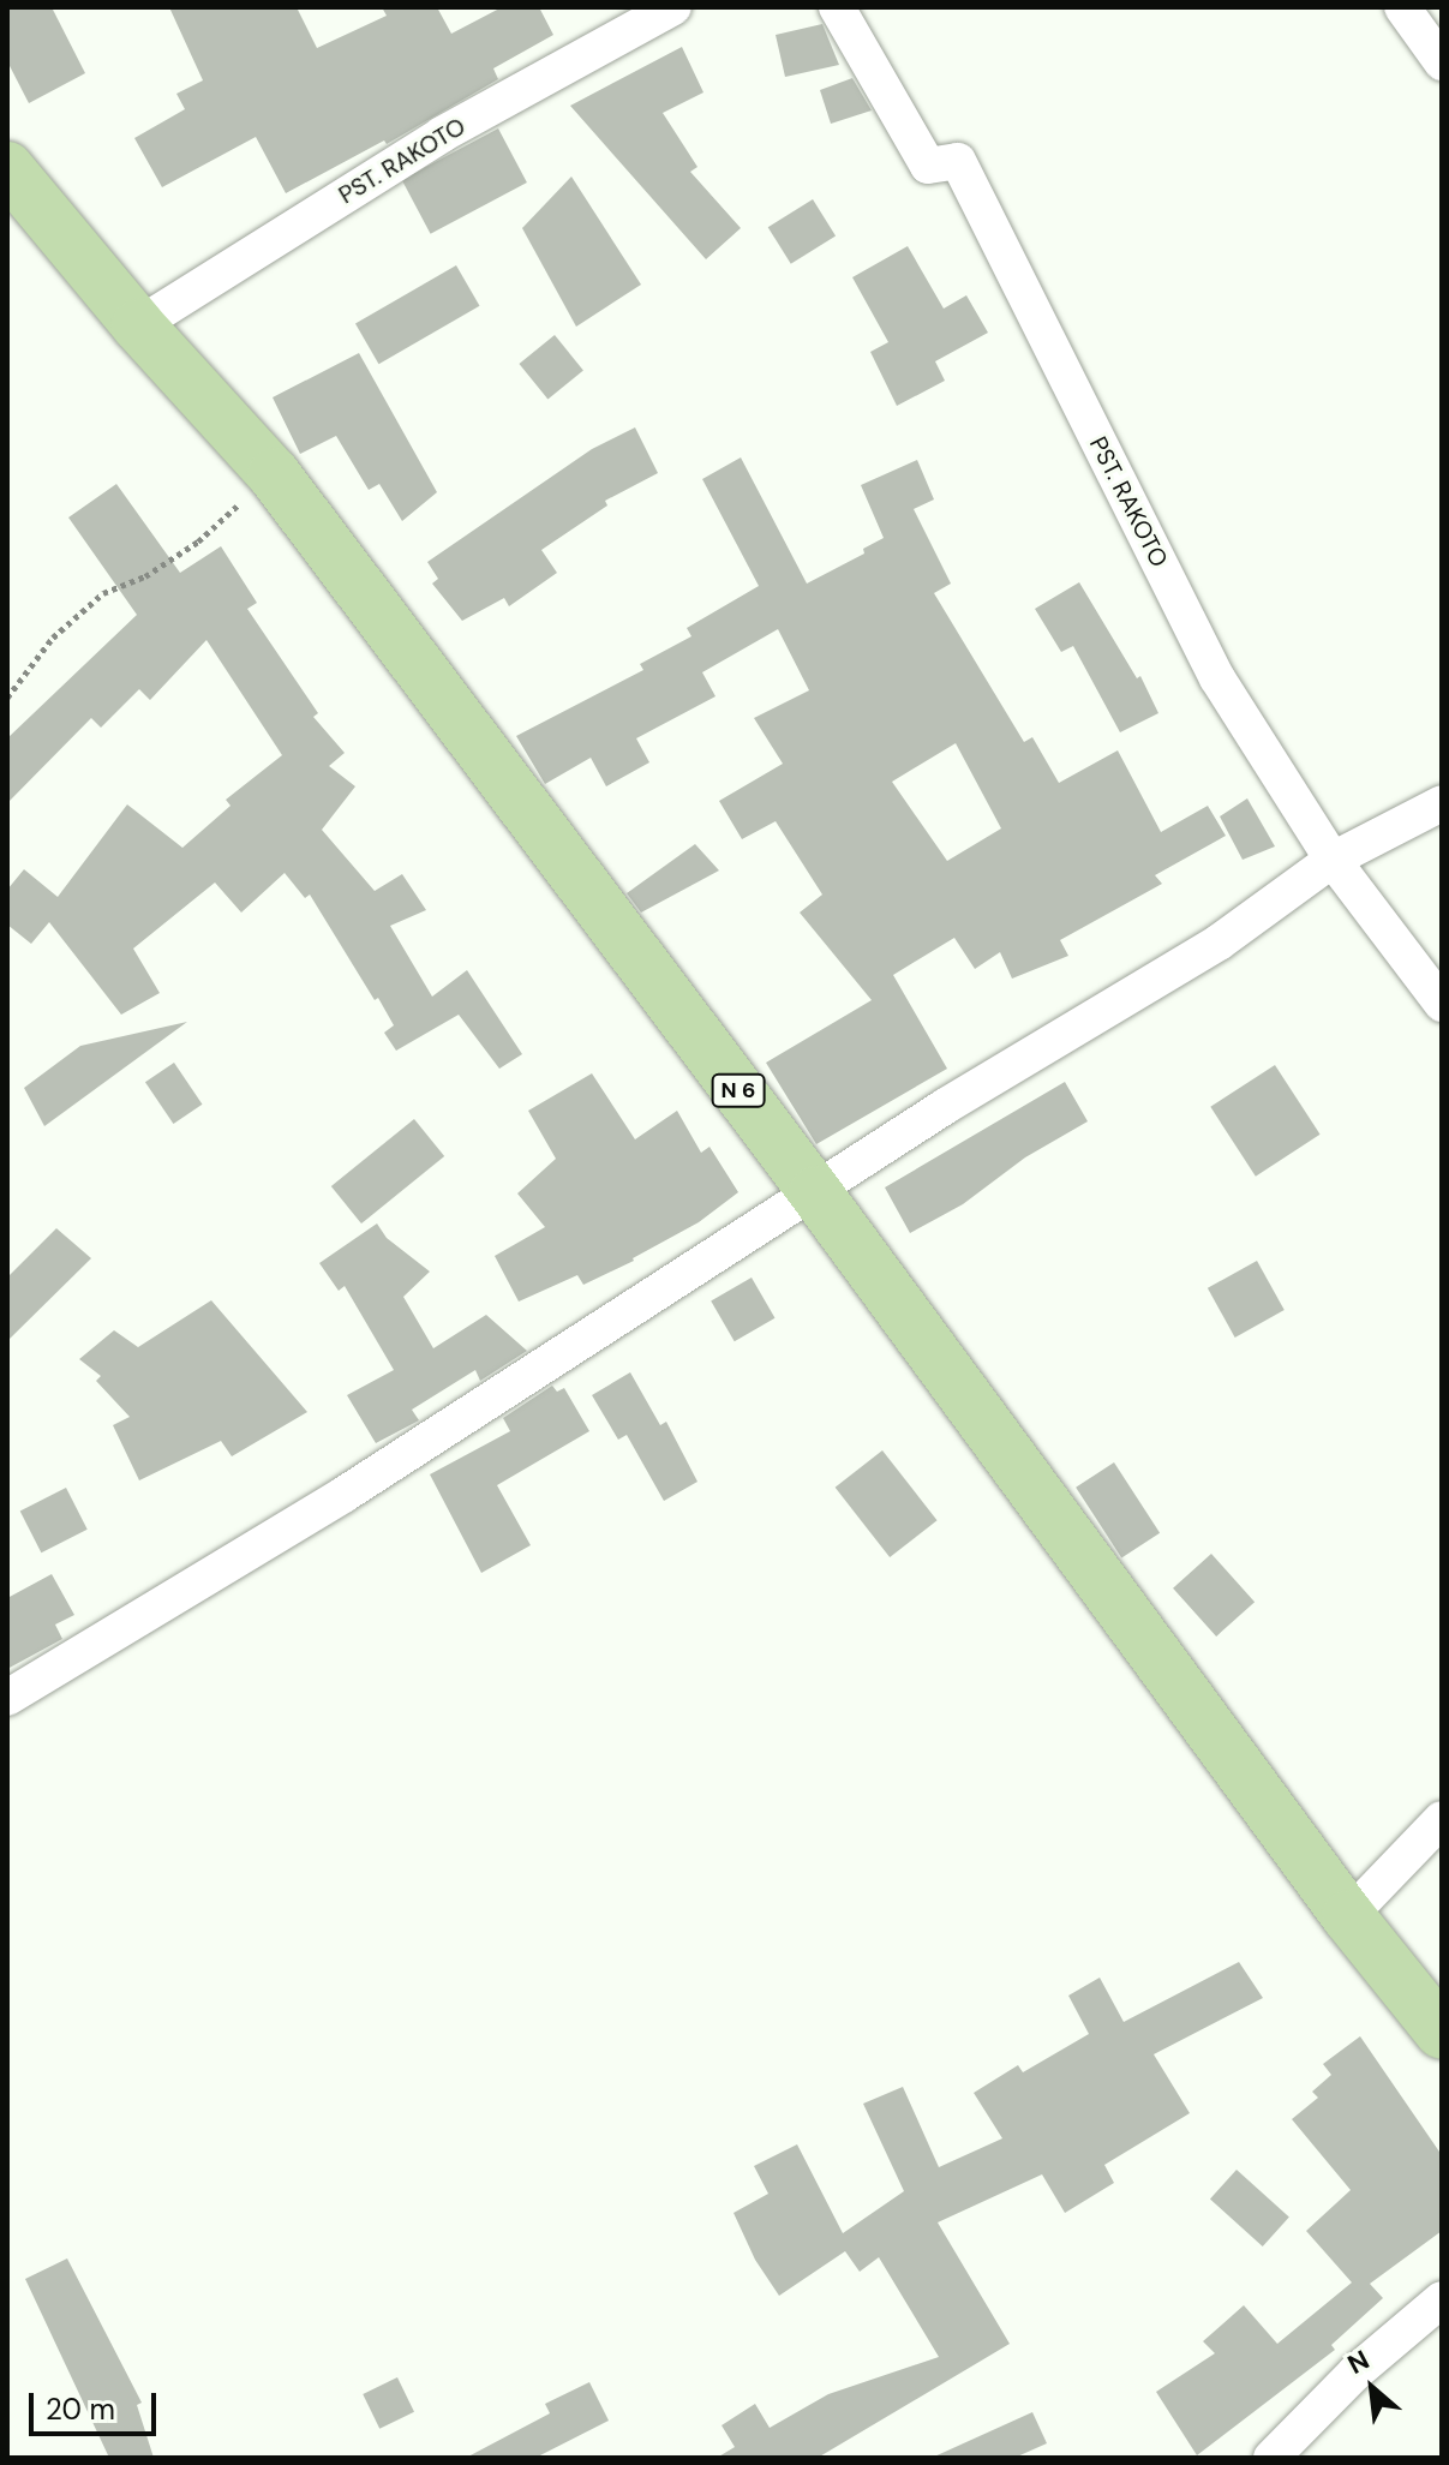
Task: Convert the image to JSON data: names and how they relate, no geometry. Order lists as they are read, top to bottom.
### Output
{
  "streets": {
    "main road": ["N 6"],
    "street": ["PST. RAKOTO"]
  },
  "crossings": [
    ["PST. RAKOTO", "N 6"]
  ],
  "scale_bar": "20 m",
  "north": "top left"
}
